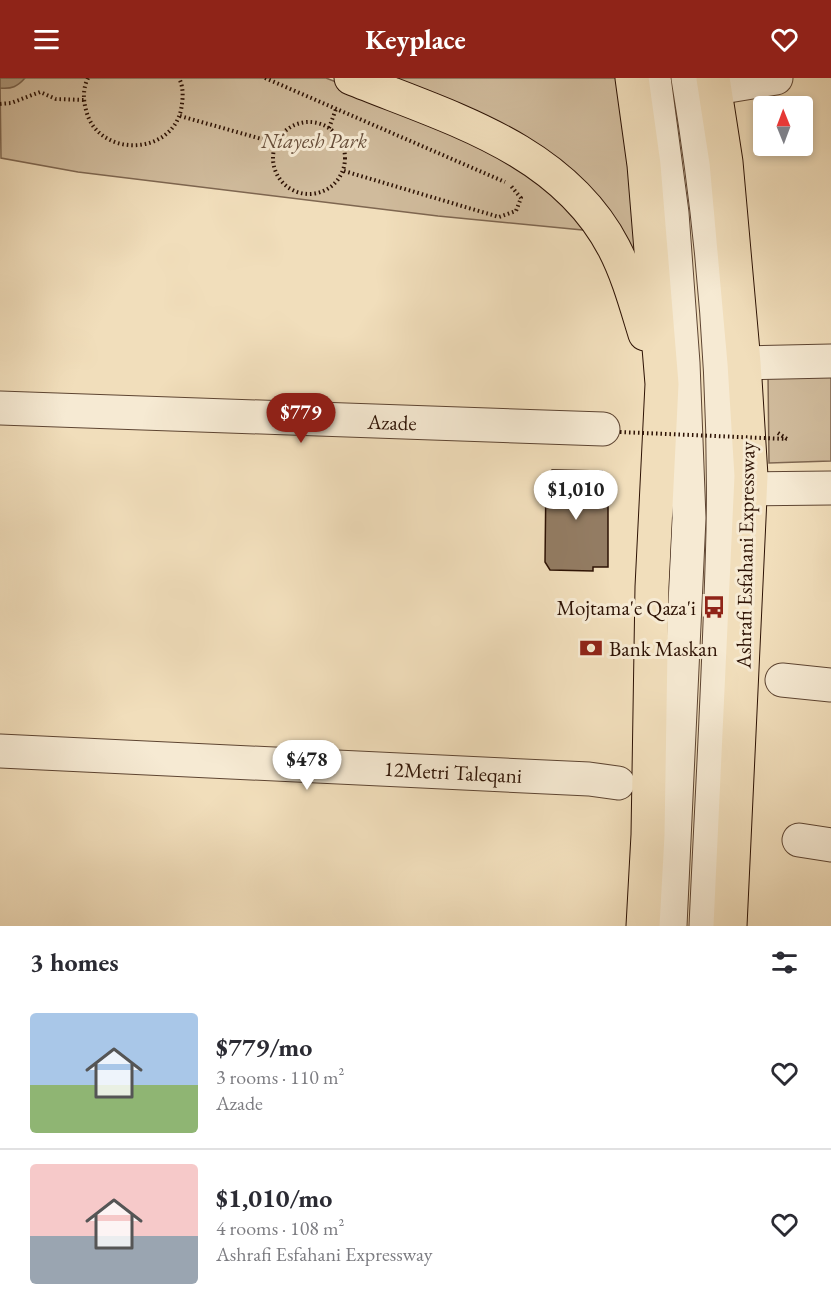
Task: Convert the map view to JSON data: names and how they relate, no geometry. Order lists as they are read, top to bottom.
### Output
{
  "streets": {
    "highway": ["Ashrafi Esfahani Expressway"],
    "street": ["Azade", "12Metri Taleqani"]
  },
  "parks": ["Niayesh Park"],
  "places": {
    "bus stop": ["Mojtama'e Qaza'i"],
    "bank": ["Bank Maskan"]
  },
  "north": "top",
  "page": {
    "header": "Keyplace",
    "price": ["$779", "$1,010", "$478"],
    "heading": "3 homes",
    "list": [
      {
        "name": "$779/mo",
        "note": "3 rooms · 110 m² · Azade"
      },
      {
        "name": "$1,010/mo",
        "note": "4 rooms · 108 m² · Ashrafi Esfahani Expressway"
      }
    ]
  }
}
